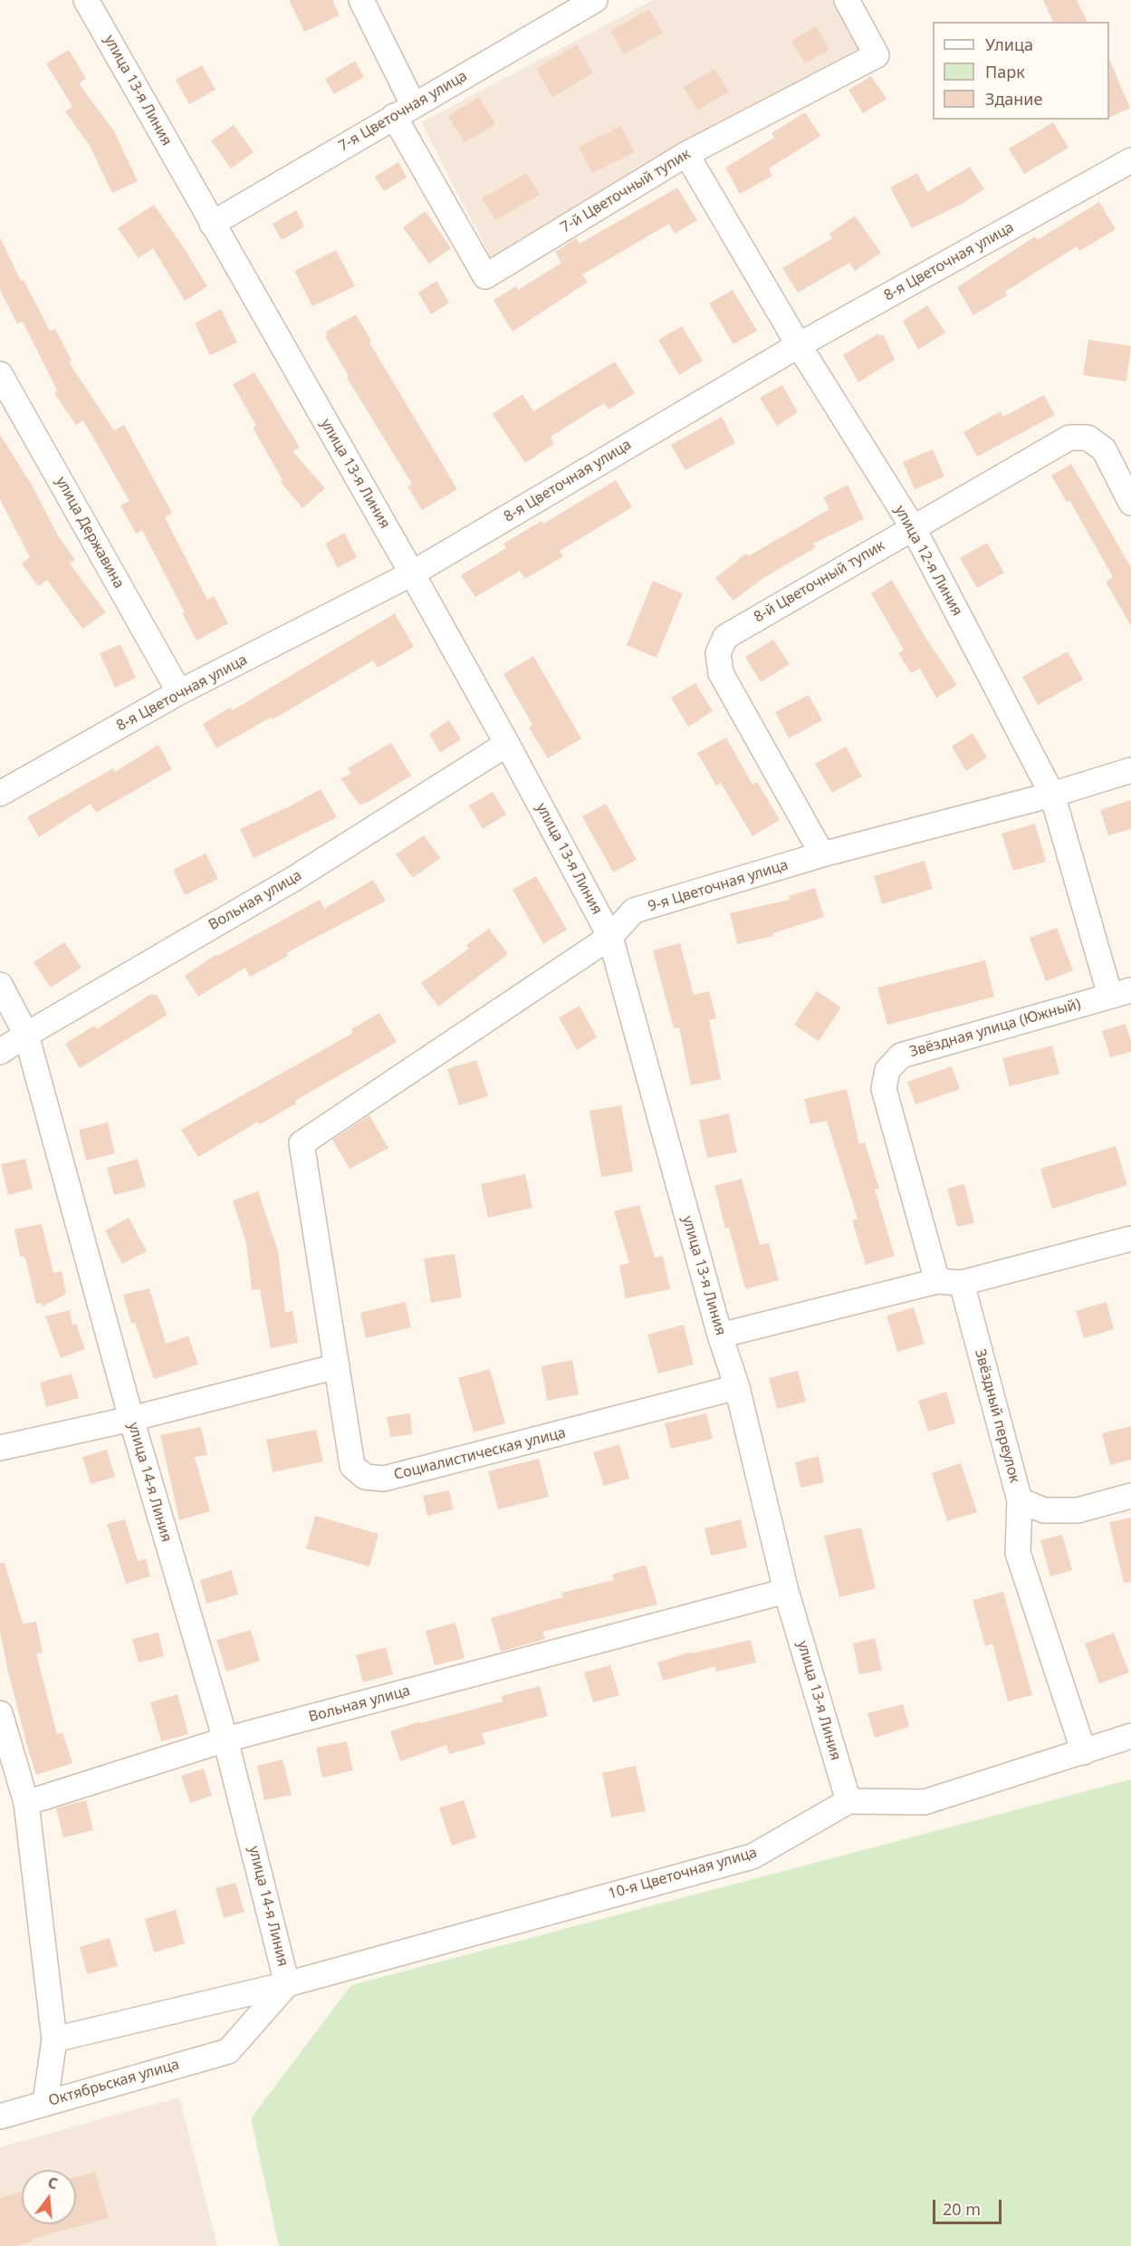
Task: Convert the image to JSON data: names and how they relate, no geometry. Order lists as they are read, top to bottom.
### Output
{
  "streets": {
    "street": [
      "улица 13-я Линия",
      "7-я Цветочная улица",
      "7-й Цветочный тупик",
      "8-я Цветочная улица",
      "улица Державина",
      "улица 12-я Линия",
      "8-й Цветочный тупик",
      "9-я Цветочная улица",
      "Вольная улица",
      "Звёздная улица (Южный)",
      "Звёздный переулок",
      "Социалистическая улица",
      "улица 14-я Линия",
      "10-я Цветочная улица",
      "Октябрьская улица"
    ]
  },
  "crossings": [
    ["улица 13-я Линия", "7-я Цветочная улица"],
    ["улица 13-я Линия", "8-я Цветочная улица"],
    ["улица 13-я Линия", "9-я Цветочная улица"],
    ["улица 13-я Линия", "Вольная улица"],
    ["улица 13-я Линия", "Социалистическая улица"],
    ["улица 13-я Линия", "10-я Цветочная улица"],
    ["7-я Цветочная улица", "7-й Цветочный тупик"],
    ["7-й Цветочный тупик", "улица 12-я Линия"],
    ["8-я Цветочная улица", "улица Державина"],
    ["8-я Цветочная улица", "улица 12-я Линия"],
    ["улица 12-я Линия", "8-й Цветочный тупик"],
    ["улица 12-я Линия", "9-я Цветочная улица"],
    ["улица 12-я Линия", "Звёздная улица (Южный)"],
    ["8-й Цветочный тупик", "9-я Цветочная улица"],
    ["9-я Цветочная улица", "Социалистическая улица"],
    ["Вольная улица", "улица 14-я Линия"],
    ["улица 14-я Линия", "10-я Цветочная улица"],
    ["улица 14-я Линия", "Октябрьская улица"],
    ["10-я Цветочная улица", "Октябрьская улица"]
  ],
  "legend": ["Улица", "Парк", "Здание"],
  "scale_bar": "20 m",
  "north": "top"
}
